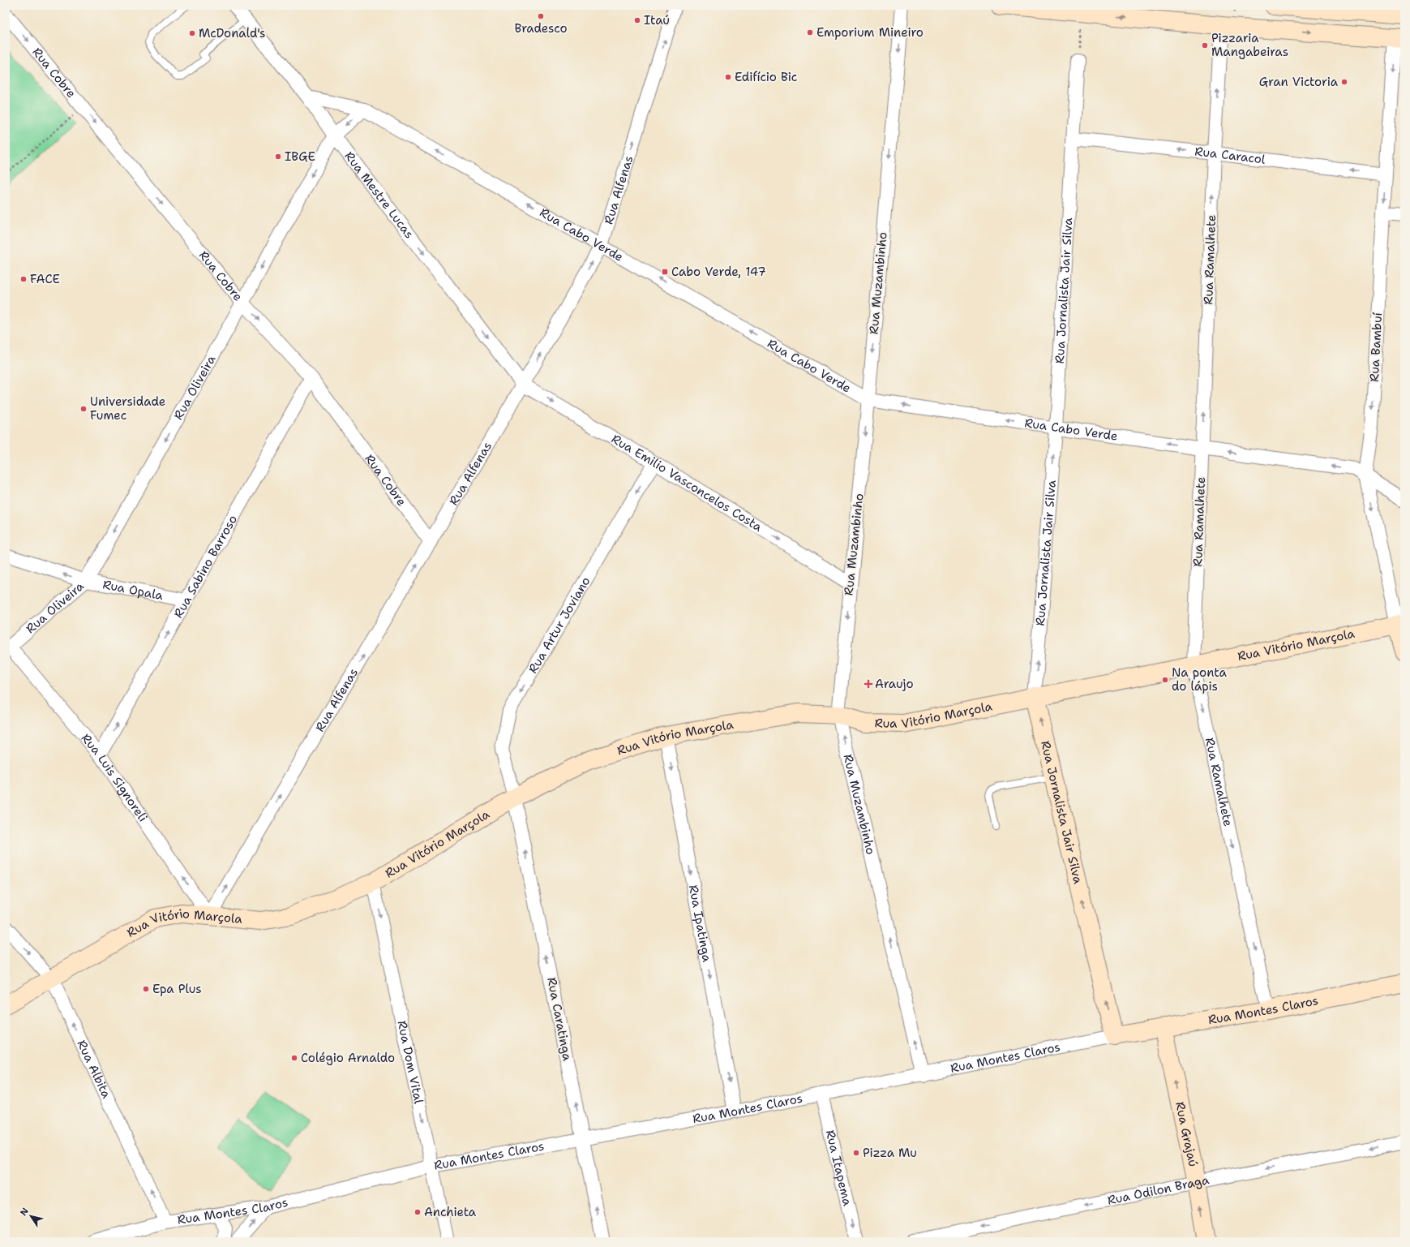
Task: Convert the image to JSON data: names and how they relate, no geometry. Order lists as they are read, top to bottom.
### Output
{
  "streets": {
    "street": [
      "Rua Cobre",
      "Rua Caracol",
      "Rua Alfenas",
      "Rua Mestre Lucas",
      "Rua Cabo Verde",
      "Rua Ramalhete",
      "Rua Muzambinho",
      "Rua Jornalista Jair Silva",
      "Rua Bambuí",
      "Rua Oliveira",
      "Rua Emilio Vasconcelos Costa",
      "Rua Sabino Barroso",
      "Rua Opala",
      "Rua Artur Joviano",
      "Rua Vitório Marçola",
      "Rua Luis Signoreli",
      "Rua Ipatinga",
      "Rua Montes Claros",
      "Rua Caratinga",
      "Rua Dom Vital",
      "Rua Albita",
      "Rua Grajaú",
      "Rua Itapema",
      "Rua Odilon Braga"
    ]
  },
  "crossings": [
    ["Rua Cobre", "Rua Alfenas"],
    ["Rua Cobre", "Rua Oliveira"],
    ["Rua Cobre", "Rua Sabino Barroso"],
    ["Rua Caracol", "Rua Ramalhete"],
    ["Rua Caracol", "Rua Jornalista Jair Silva"],
    ["Rua Caracol", "Rua Bambuí"],
    ["Rua Alfenas", "Rua Mestre Lucas"],
    ["Rua Alfenas", "Rua Cabo Verde"],
    ["Rua Alfenas", "Rua Emilio Vasconcelos Costa"],
    ["Rua Alfenas", "Rua Vitório Marçola"],
    ["Rua Alfenas", "Rua Luis Signoreli"],
    ["Rua Mestre Lucas", "Rua Cabo Verde"],
    ["Rua Mestre Lucas", "Rua Oliveira"],
    ["Rua Mestre Lucas", "Rua Emilio Vasconcelos Costa"],
    ["Rua Cabo Verde", "Rua Ramalhete"],
    ["Rua Cabo Verde", "Rua Muzambinho"],
    ["Rua Cabo Verde", "Rua Jornalista Jair Silva"],
    ["Rua Cabo Verde", "Rua Bambuí"],
    ["Rua Cabo Verde", "Rua Oliveira"],
    ["Rua Ramalhete", "Rua Vitório Marçola"],
    ["Rua Ramalhete", "Rua Montes Claros"],
    ["Rua Muzambinho", "Rua Emilio Vasconcelos Costa"],
    ["Rua Muzambinho", "Rua Vitório Marçola"],
    ["Rua Muzambinho", "Rua Montes Claros"],
    ["Rua Jornalista Jair Silva", "Rua Vitório Marçola"],
    ["Rua Jornalista Jair Silva", "Rua Montes Claros"],
    ["Rua Bambuí", "Rua Vitório Marçola"],
    ["Rua Oliveira", "Rua Opala"],
    ["Rua Oliveira", "Rua Luis Signoreli"],
    ["Rua Emilio Vasconcelos Costa", "Rua Artur Joviano"],
    ["Rua Sabino Barroso", "Rua Opala"],
    ["Rua Sabino Barroso", "Rua Luis Signoreli"],
    ["Rua Artur Joviano", "Rua Vitório Marçola"],
    ["Rua Artur Joviano", "Rua Caratinga"],
    ["Rua Vitório Marçola", "Rua Luis Signoreli"],
    ["Rua Vitório Marçola", "Rua Ipatinga"],
    ["Rua Vitório Marçola", "Rua Caratinga"],
    ["Rua Vitório Marçola", "Rua Dom Vital"],
    ["Rua Vitório Marçola", "Rua Albita"],
    ["Rua Ipatinga", "Rua Montes Claros"],
    ["Rua Montes Claros", "Rua Caratinga"],
    ["Rua Montes Claros", "Rua Dom Vital"],
    ["Rua Montes Claros", "Rua Albita"],
    ["Rua Montes Claros", "Rua Grajaú"],
    ["Rua Montes Claros", "Rua Itapema"],
    ["Rua Grajaú", "Rua Odilon Braga"]
  ],
  "one_way": [
    "Rua Cobre",
    "Rua Caracol",
    "Rua Alfenas",
    "Rua Mestre Lucas",
    "Rua Cabo Verde",
    "Rua Jornalista Jair Silva",
    "Rua Bambuí",
    "Rua Oliveira",
    "Rua Emilio Vasconcelos Costa",
    "Rua Sabino Barroso",
    "Rua Opala",
    "Rua Artur Joviano",
    "Rua Luis Signoreli",
    "Rua Ipatinga",
    "Rua Caratinga",
    "Rua Dom Vital",
    "Rua Grajaú",
    "Rua Itapema",
    "Rua Odilon Braga"
  ],
  "places": {
    "other": [
      "Bradesco",
      "Itaú",
      "Emporium Mineiro",
      "McDonald's",
      "Pizzaria Mangabeiras",
      "Edifício Bic",
      "Gran Victoria",
      "IBGE",
      "FACE",
      "Universidade Fumec",
      "Na ponta do lápis",
      "Epa Plus",
      "Colégio Arnaldo",
      "Pizza Mu",
      "Anchieta"
    ],
    "transit": ["Cabo Verde, 147"],
    "health": ["Araujo"]
  },
  "north": "top left"
}
